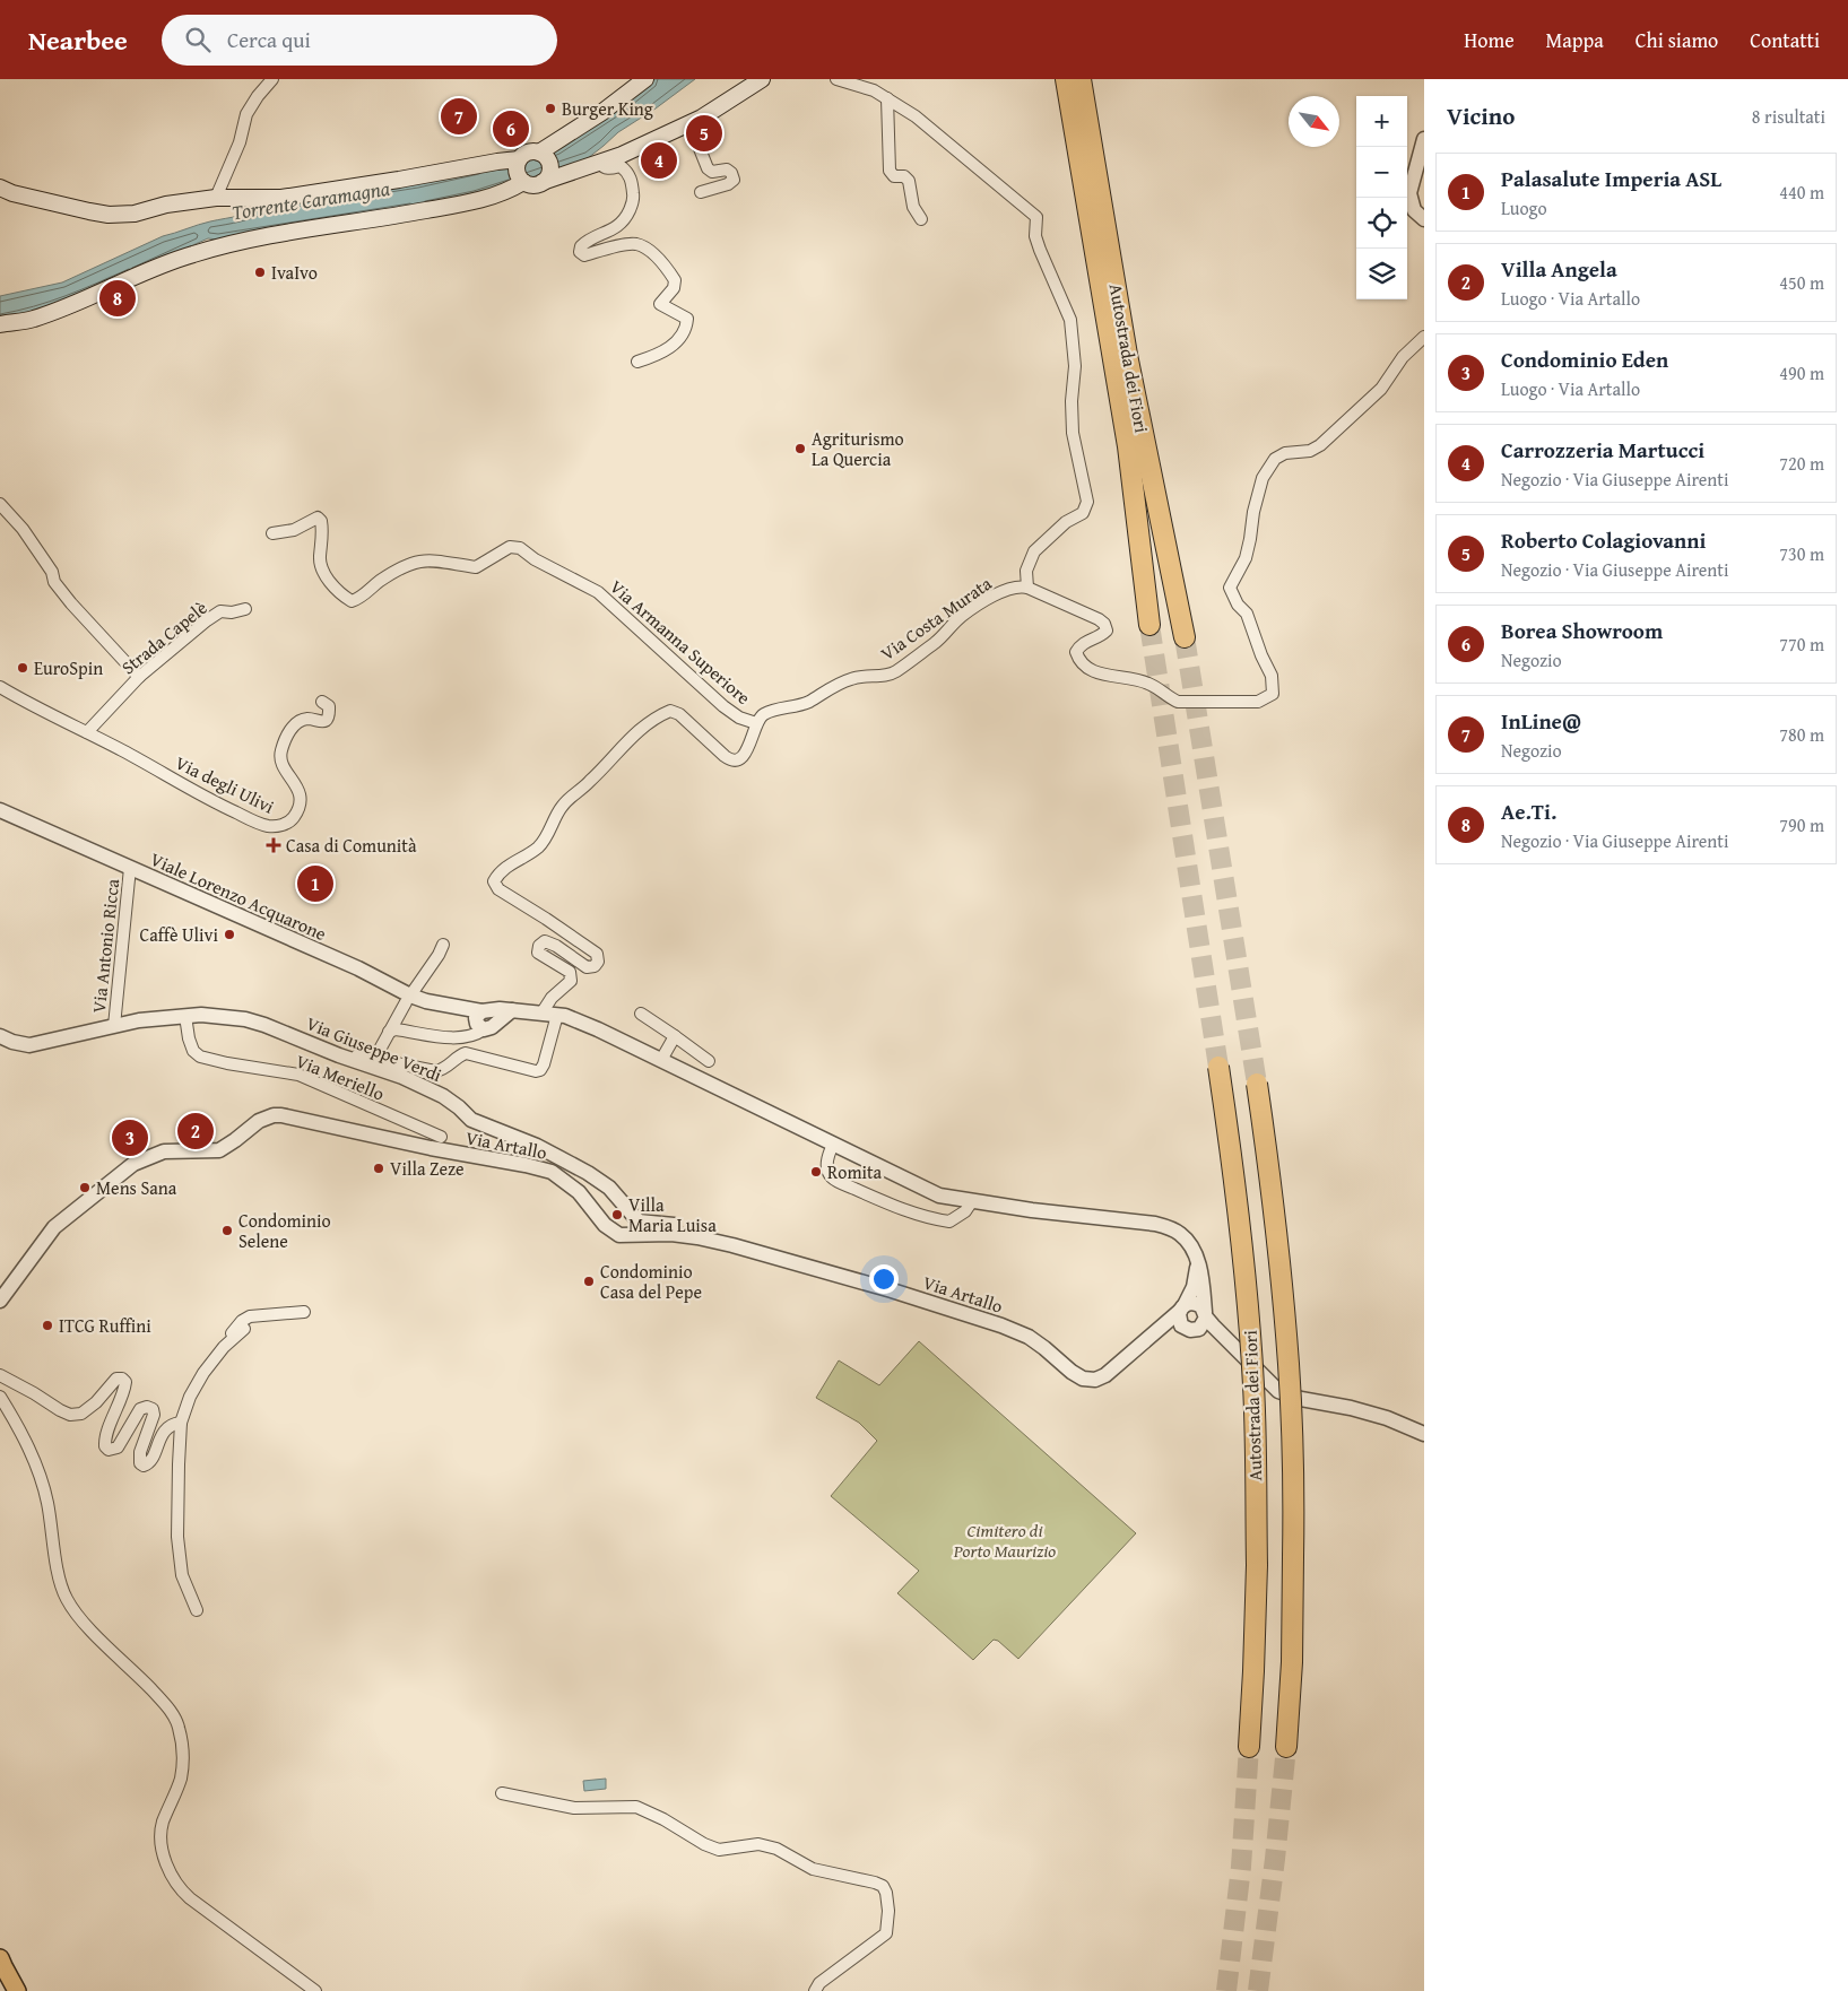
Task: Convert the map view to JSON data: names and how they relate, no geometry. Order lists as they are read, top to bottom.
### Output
{
  "streets": {
    "highway": ["Autostrada dei Fiori"],
    "street": [
      "Via Costa Murata",
      "Strada Capelè",
      "Via Armanna Superiore",
      "Via degli Ulivi",
      "Viale Lorenzo Acquarone",
      "Via Antonio Ricca",
      "Via Giuseppe Verdi",
      "Via Meriello",
      "Via Artallo"
    ]
  },
  "crossings": [
    ["Via Costa Murata", "Via Armanna Superiore"],
    ["Strada Capelè", "Via degli Ulivi"],
    ["Viale Lorenzo Acquarone", "Via Antonio Ricca"],
    ["Via Antonio Ricca", "Via Giuseppe Verdi"],
    ["Via Giuseppe Verdi", "Via Meriello"],
    ["Via Giuseppe Verdi", "Via Artallo"]
  ],
  "water": ["Torrente Caramagna"],
  "parks": ["Cimitero di Porto Maurizio"],
  "places": {
    "other": [
      "Burger King",
      "IvaIvo",
      "Agriturismo La Quercia",
      "EuroSpin",
      "Caffè Ulivi",
      "Villa Zeze",
      "Romita",
      "Mens Sana",
      "Villa Maria Luisa",
      "Condominio Selene",
      "Condominio Casa del Pepe",
      "ITCG Ruffini"
    ],
    "health": ["Casa di Comunità"]
  },
  "north": "bottom right",
  "page": {
    "header": "Nearbee",
    "search": "Cerca qui",
    "nav": [
      "Home",
      "Mappa",
      "Chi siamo",
      "Contatti"
    ],
    "heading": ["Vicino", "8 risultati"],
    "map_buttons": ["+", "−"],
    "pins": [
      "7",
      "6",
      "5",
      "4",
      "8",
      "1",
      "2",
      "3"
    ],
    "list": [
      {
        "mark": "1",
        "name": "Palasalute Imperia ASL",
        "note": "Luogo",
        "value": "440 m"
      },
      {
        "mark": "2",
        "name": "Villa Angela",
        "note": "Luogo · Via Artallo",
        "value": "450 m"
      },
      {
        "mark": "3",
        "name": "Condominio Eden",
        "note": "Luogo · Via Artallo",
        "value": "490 m"
      },
      {
        "mark": "4",
        "name": "Carrozzeria Martucci",
        "note": "Negozio · Via Giuseppe Airenti",
        "value": "720 m"
      },
      {
        "mark": "5",
        "name": "Roberto Colagiovanni",
        "note": "Negozio · Via Giuseppe Airenti",
        "value": "730 m"
      },
      {
        "mark": "6",
        "name": "Borea Showroom",
        "note": "Negozio",
        "value": "770 m"
      },
      {
        "mark": "7",
        "name": "InLine@",
        "note": "Negozio",
        "value": "780 m"
      },
      {
        "mark": "8",
        "name": "Ae.Ti.",
        "note": "Negozio · Via Giuseppe Airenti",
        "value": "790 m"
      }
    ]
  }
}
